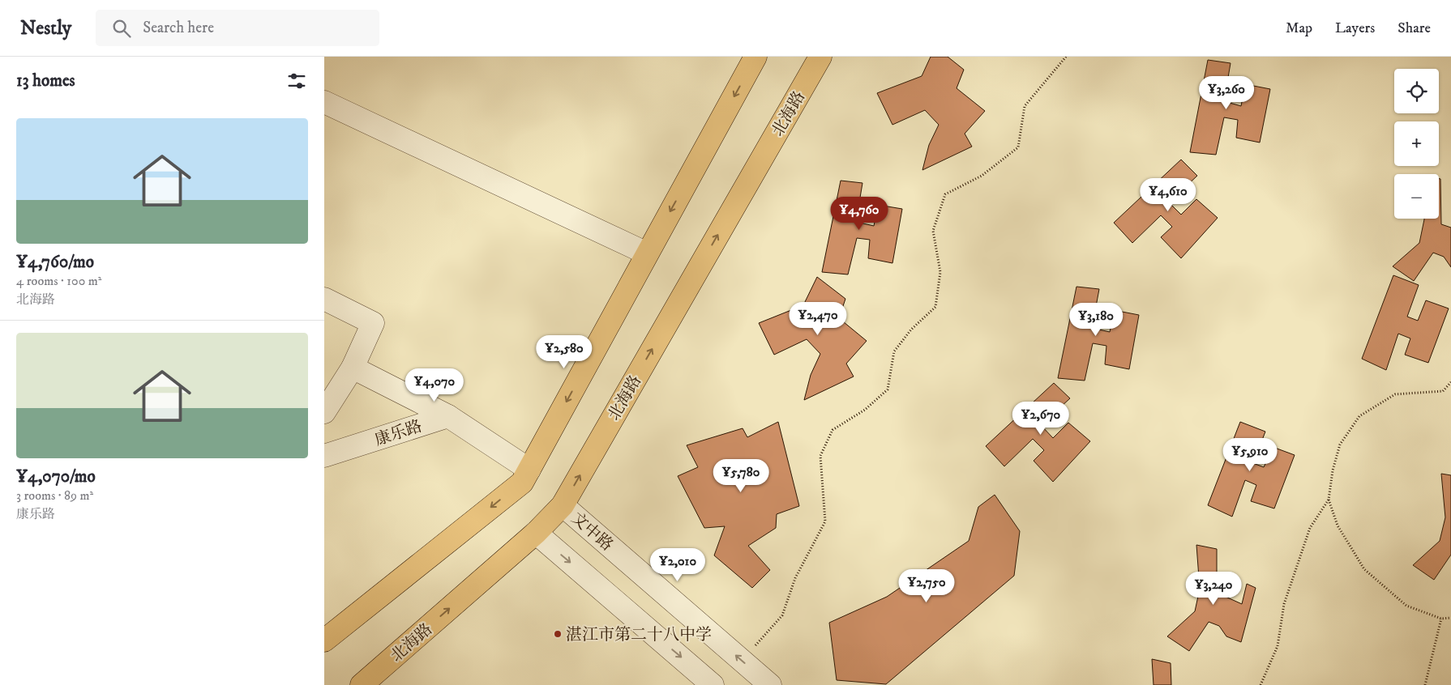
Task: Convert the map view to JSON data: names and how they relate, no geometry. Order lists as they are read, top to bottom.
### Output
{
  "streets": {
    "main road": ["北海路"],
    "street": ["康乐路", "文中路"]
  },
  "crossings": [
    ["北海路", "文中路"]
  ],
  "places": ["湛江市第二十八中学"],
  "page": {
    "header": "Nestly",
    "search": "Search here",
    "nav": ["Map", "Layers", "Share"],
    "heading": "13 homes",
    "map_buttons": ["+", "−"],
    "price": [
      "¥3,260",
      "¥4,610",
      "¥4,760",
      "¥2,470",
      "¥3,180",
      "¥2,580",
      "¥4,070",
      "¥2,670",
      "¥5,910",
      "¥5,780",
      "¥2,010",
      "¥2,750",
      "¥3,240"
    ],
    "list": [
      {
        "name": "¥4,760/mo",
        "note": "4 rooms · 100 m² · 北海路"
      },
      {
        "name": "¥4,070/mo",
        "note": "3 rooms · 89 m² · 康乐路"
      }
    ]
  }
}
